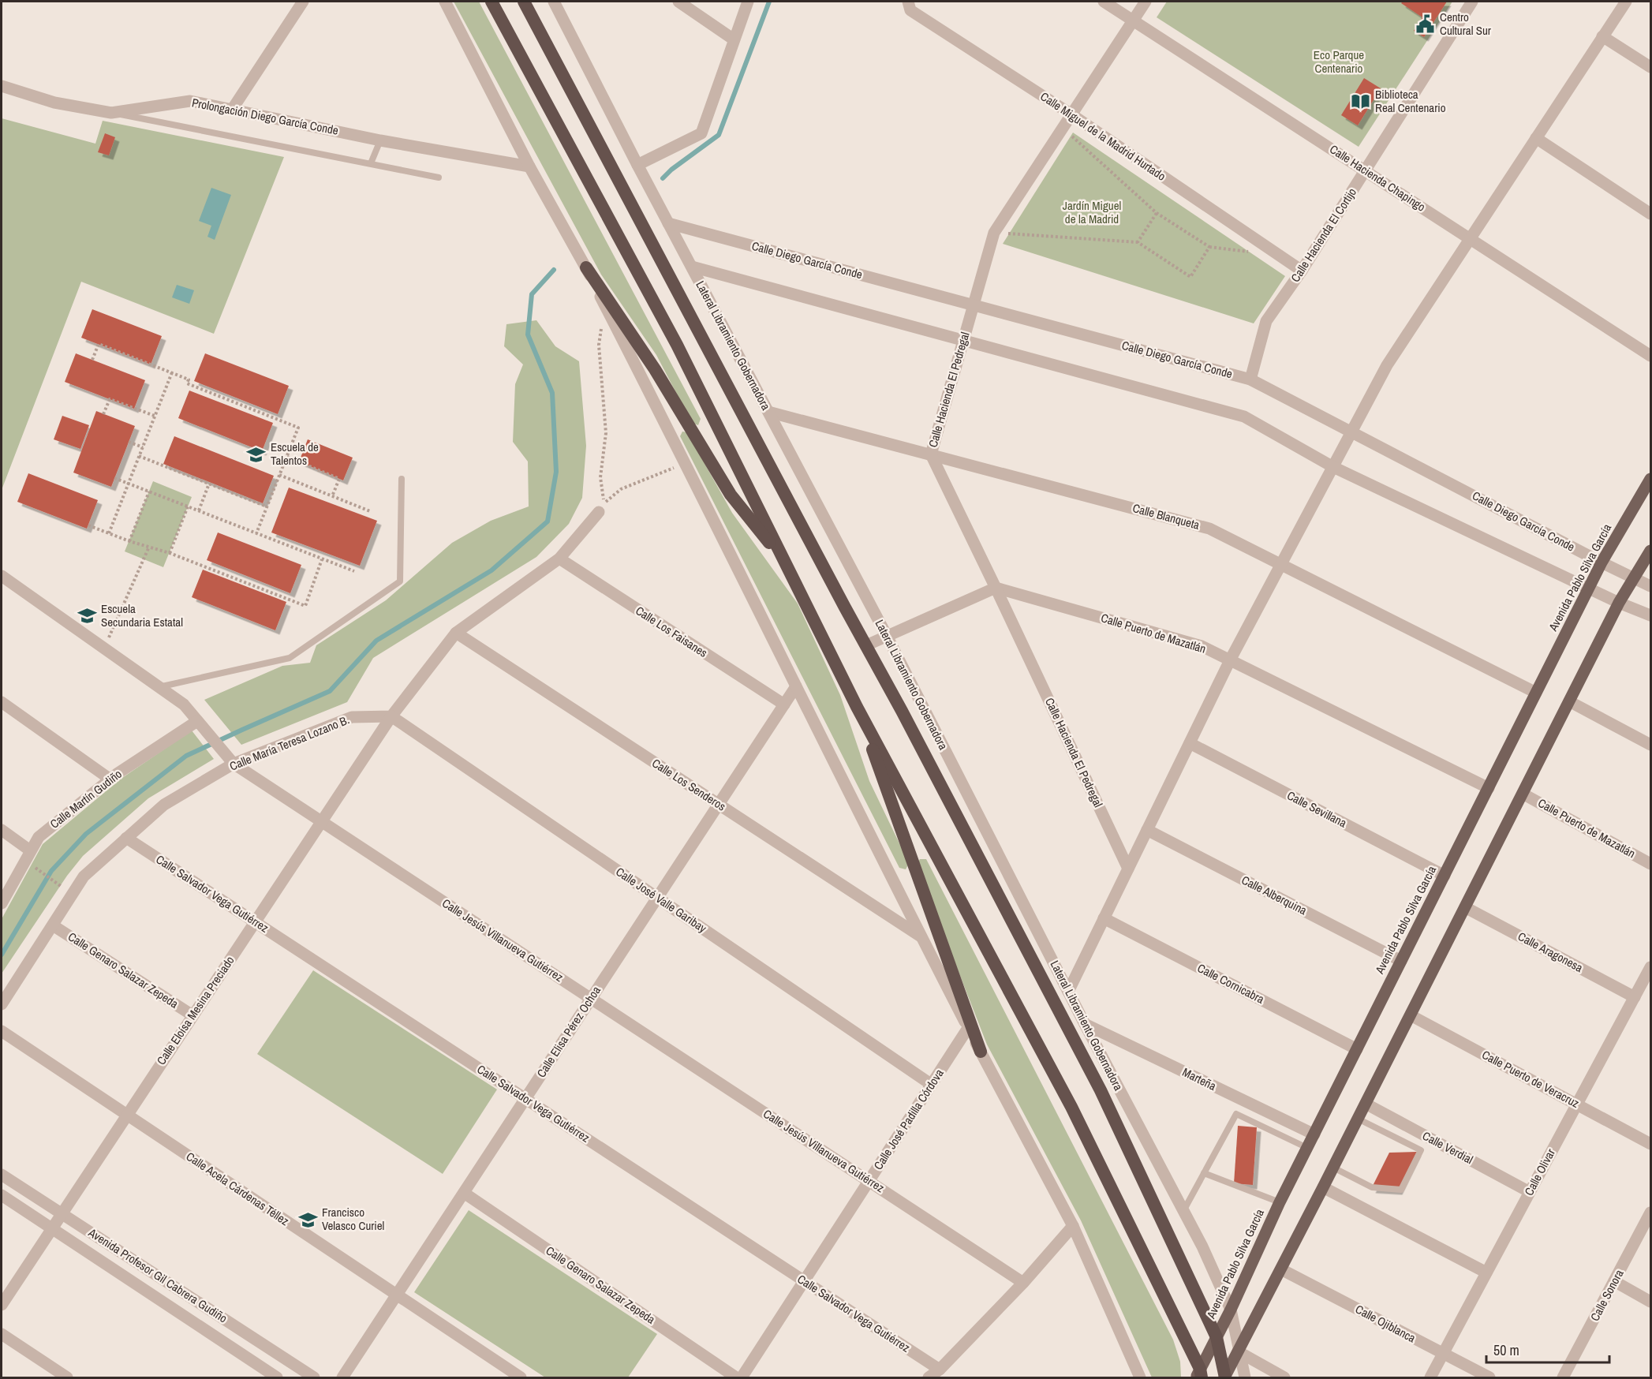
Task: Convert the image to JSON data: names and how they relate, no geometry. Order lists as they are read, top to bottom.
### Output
{
  "streets": {
    "main road": ["Avenida Pablo Silva García"],
    "street": [
      "Prolongación Diego García Conde",
      "Calle Miguel de la Madrid Hurtado",
      "Calle Hacienda Chapingo",
      "Calle Hacienda El Cortijo",
      "Calle Diego García Conde",
      "Lateral Libramiento Gobernadora",
      "Calle Hacienda El Pedregal",
      "Calle Blanqueta",
      "Calle Los Faisanes",
      "Calle Puerto de Mazatlán",
      "Calle María Teresa Lozano B.",
      "Calle Los Senderos",
      "Calle Martín Gudiño",
      "Calle Sevillana",
      "Calle Salvador Vega Gutiérrez",
      "Calle Alberquina",
      "Calle José Valle Garibay",
      "Calle Jesús Villanueva Gutiérrez",
      "Calle Aragonesa",
      "Calle Genaro Salazar Zepeda",
      "Calle Cornicabra",
      "Calle Eloísa Mesina Preciado",
      "Calle Elisa Pérez Ochoa",
      "Marteña",
      "Calle Puerto de Veracruz",
      "Calle José Padilla Córdova",
      "Calle Verdial",
      "Calle Olivar",
      "Calle Acela Cárdenas Téllez",
      "Avenida Profesor Gil Cabrera Gudiño",
      "Calle Sonora",
      "Calle Ojiblanca"
    ]
  },
  "crossings": [
    ["Calle Miguel de la Madrid Hurtado", "Calle Hacienda El Cortijo"],
    ["Calle Miguel de la Madrid Hurtado", "Calle Hacienda El Pedregal"],
    ["Calle Hacienda Chapingo", "Calle Hacienda El Cortijo"],
    ["Calle Hacienda Chapingo", "Calle Hacienda El Pedregal"],
    ["Calle Hacienda El Cortijo", "Calle Diego García Conde"],
    ["Calle Diego García Conde", "Lateral Libramiento Gobernadora"],
    ["Calle Diego García Conde", "Calle Hacienda El Pedregal"],
    ["Calle Diego García Conde", "Avenida Pablo Silva García"],
    ["Lateral Libramiento Gobernadora", "Calle Blanqueta"],
    ["Lateral Libramiento Gobernadora", "Avenida Pablo Silva García"],
    ["Lateral Libramiento Gobernadora", "Marteña"],
    ["Calle Hacienda El Pedregal", "Calle Blanqueta"],
    ["Calle Hacienda El Pedregal", "Calle Puerto de Mazatlán"],
    ["Calle Blanqueta", "Avenida Pablo Silva García"],
    ["Avenida Pablo Silva García", "Calle Puerto de Mazatlán"],
    ["Avenida Pablo Silva García", "Calle Sevillana"],
    ["Avenida Pablo Silva García", "Calle Alberquina"],
    ["Avenida Pablo Silva García", "Calle Cornicabra"],
    ["Avenida Pablo Silva García", "Marteña"],
    ["Calle Los Faisanes", "Calle Elisa Pérez Ochoa"],
    ["Calle María Teresa Lozano B.", "Calle Salvador Vega Gutiérrez"],
    ["Calle María Teresa Lozano B.", "Calle José Valle Garibay"],
    ["Calle María Teresa Lozano B.", "Calle Jesús Villanueva Gutiérrez"],
    ["Calle María Teresa Lozano B.", "Calle Genaro Salazar Zepeda"],
    ["Calle María Teresa Lozano B.", "Calle Eloísa Mesina Preciado"],
    ["Calle Los Senderos", "Calle Elisa Pérez Ochoa"],
    ["Calle Martín Gudiño", "Calle Jesús Villanueva Gutiérrez"],
    ["Calle Salvador Vega Gutiérrez", "Calle Eloísa Mesina Preciado"],
    ["Calle Salvador Vega Gutiérrez", "Calle Elisa Pérez Ochoa"],
    ["Calle Salvador Vega Gutiérrez", "Calle José Padilla Córdova"],
    ["Calle José Valle Garibay", "Calle Eloísa Mesina Preciado"],
    ["Calle José Valle Garibay", "Calle Elisa Pérez Ochoa"],
    ["Calle José Valle Garibay", "Calle José Padilla Córdova"],
    ["Calle Jesús Villanueva Gutiérrez", "Calle Eloísa Mesina Preciado"],
    ["Calle Jesús Villanueva Gutiérrez", "Calle Elisa Pérez Ochoa"],
    ["Calle Jesús Villanueva Gutiérrez", "Calle José Padilla Córdova"],
    ["Calle Aragonesa", "Calle Olivar"],
    ["Calle Genaro Salazar Zepeda", "Calle Eloísa Mesina Preciado"],
    ["Calle Genaro Salazar Zepeda", "Calle Elisa Pérez Ochoa"],
    ["Calle Eloísa Mesina Preciado", "Calle Acela Cárdenas Téllez"],
    ["Calle Eloísa Mesina Preciado", "Avenida Profesor Gil Cabrera Gudiño"],
    ["Calle Elisa Pérez Ochoa", "Calle Acela Cárdenas Téllez"],
    ["Calle Puerto de Veracruz", "Calle Olivar"],
    ["Calle Verdial", "Calle Olivar"],
    ["Calle Olivar", "Calle Ojiblanca"]
  ],
  "parks": ["Eco Parque Centenario", "Jardín Miguel de la Madrid"],
  "places": {
    "public building": ["Centro Cultural Sur"],
    "library": ["Biblioteca Real Centenario"],
    "school or university": ["Escuela de Talentos", "Escuela Secundaria Estatal", "Francisco Velasco Curiel"]
  },
  "scale_bar": "50 m"
}
